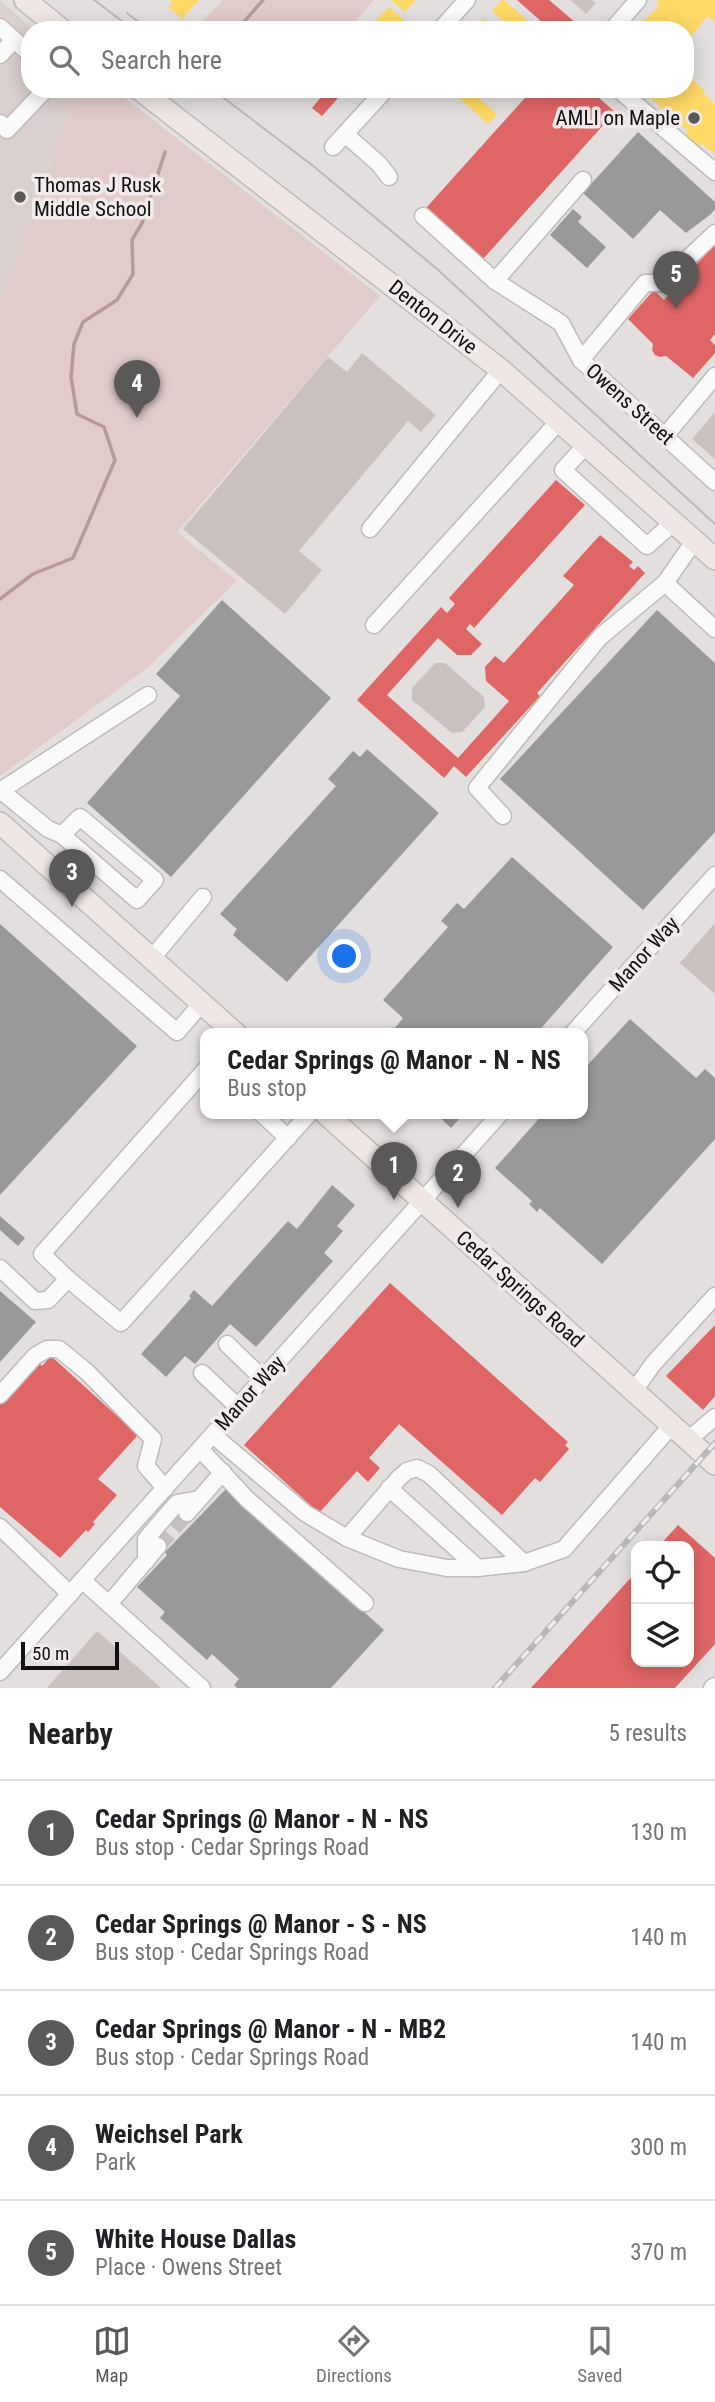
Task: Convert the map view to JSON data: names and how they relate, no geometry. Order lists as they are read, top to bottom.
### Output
{
  "streets": {
    "main road": ["Denton Drive", "Cedar Springs Road"],
    "street": ["Owens Street", "Manor Way"]
  },
  "crossings": [
    ["Manor Way", "Cedar Springs Road"]
  ],
  "places": ["AMLI on Maple", "Thomas J Rusk Middle School"],
  "scale_bar": "50 m",
  "page": {
    "search": "Search here",
    "pins": [
      "5",
      "4",
      "3",
      "1",
      "2"
    ],
    "popup": ["Cedar Springs @ Manor - N - NS", "Bus stop"],
    "scale": "50 m",
    "heading": ["Nearby", "5 results"],
    "list": [
      {
        "mark": "1",
        "name": "Cedar Springs @ Manor - N - NS",
        "note": "Bus stop · Cedar Springs Road",
        "value": "130 m"
      },
      {
        "mark": "2",
        "name": "Cedar Springs @ Manor - S - NS",
        "note": "Bus stop · Cedar Springs Road",
        "value": "140 m"
      },
      {
        "mark": "3",
        "name": "Cedar Springs @ Manor - N - MB2",
        "note": "Bus stop · Cedar Springs Road",
        "value": "140 m"
      },
      {
        "mark": "4",
        "name": "Weichsel Park",
        "note": "Park",
        "value": "300 m"
      },
      {
        "mark": "5",
        "name": "White House Dallas",
        "note": "Place · Owens Street",
        "value": "370 m"
      }
    ],
    "nav": ["Map", "Directions", "Saved"]
  }
}
